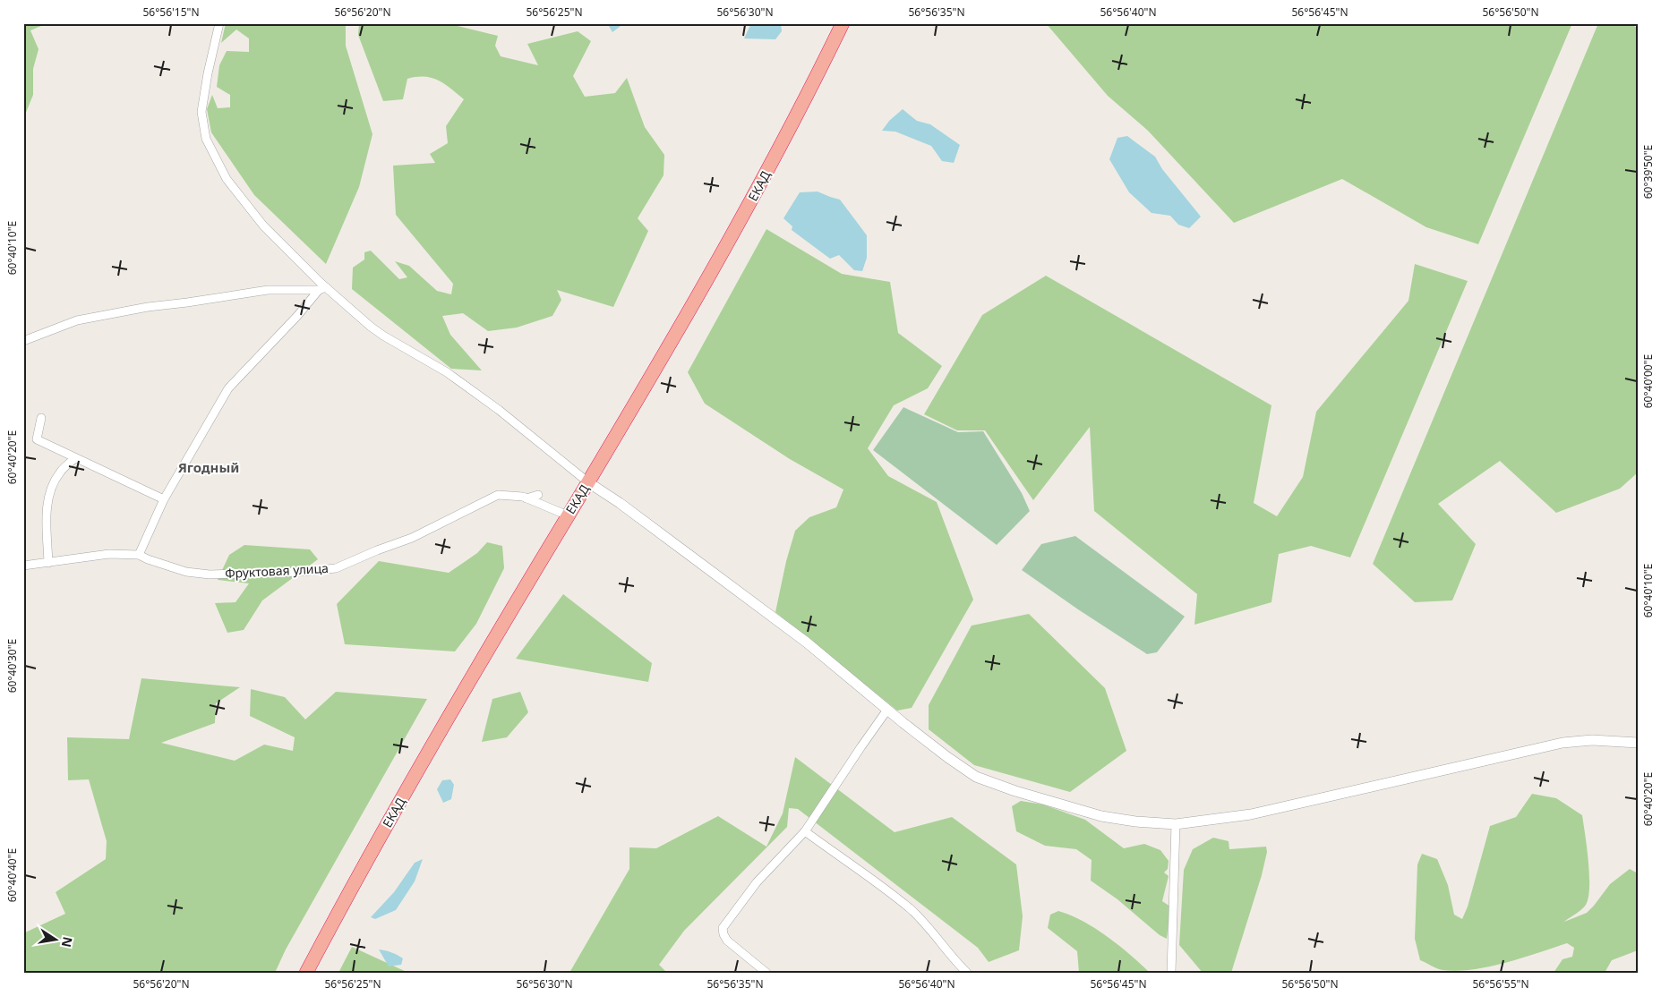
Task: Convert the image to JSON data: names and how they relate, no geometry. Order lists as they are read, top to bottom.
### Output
{
  "streets": {
    "highway": ["ЕКАД"],
    "street": ["Фруктовая улица"]
  },
  "crossings": [
    ["ЕКАД", "Фруктовая улица"]
  ],
  "districts": ["Ягодный"],
  "north": "right",
  "coordinates": [
    "56°56'15\"N",
    "56°56'20\"N",
    "56°56'25\"N",
    "56°56'30\"N",
    "56°56'35\"N",
    "56°56'40\"N",
    "56°56'45\"N",
    "56°56'50\"N",
    "60°39'50\"E",
    "60°40'10\"E",
    "60°40'00\"E",
    "60°40'20\"E",
    "60°40'30\"E",
    "60°40'40\"E",
    "56°56'55\"N"
  ]
}
